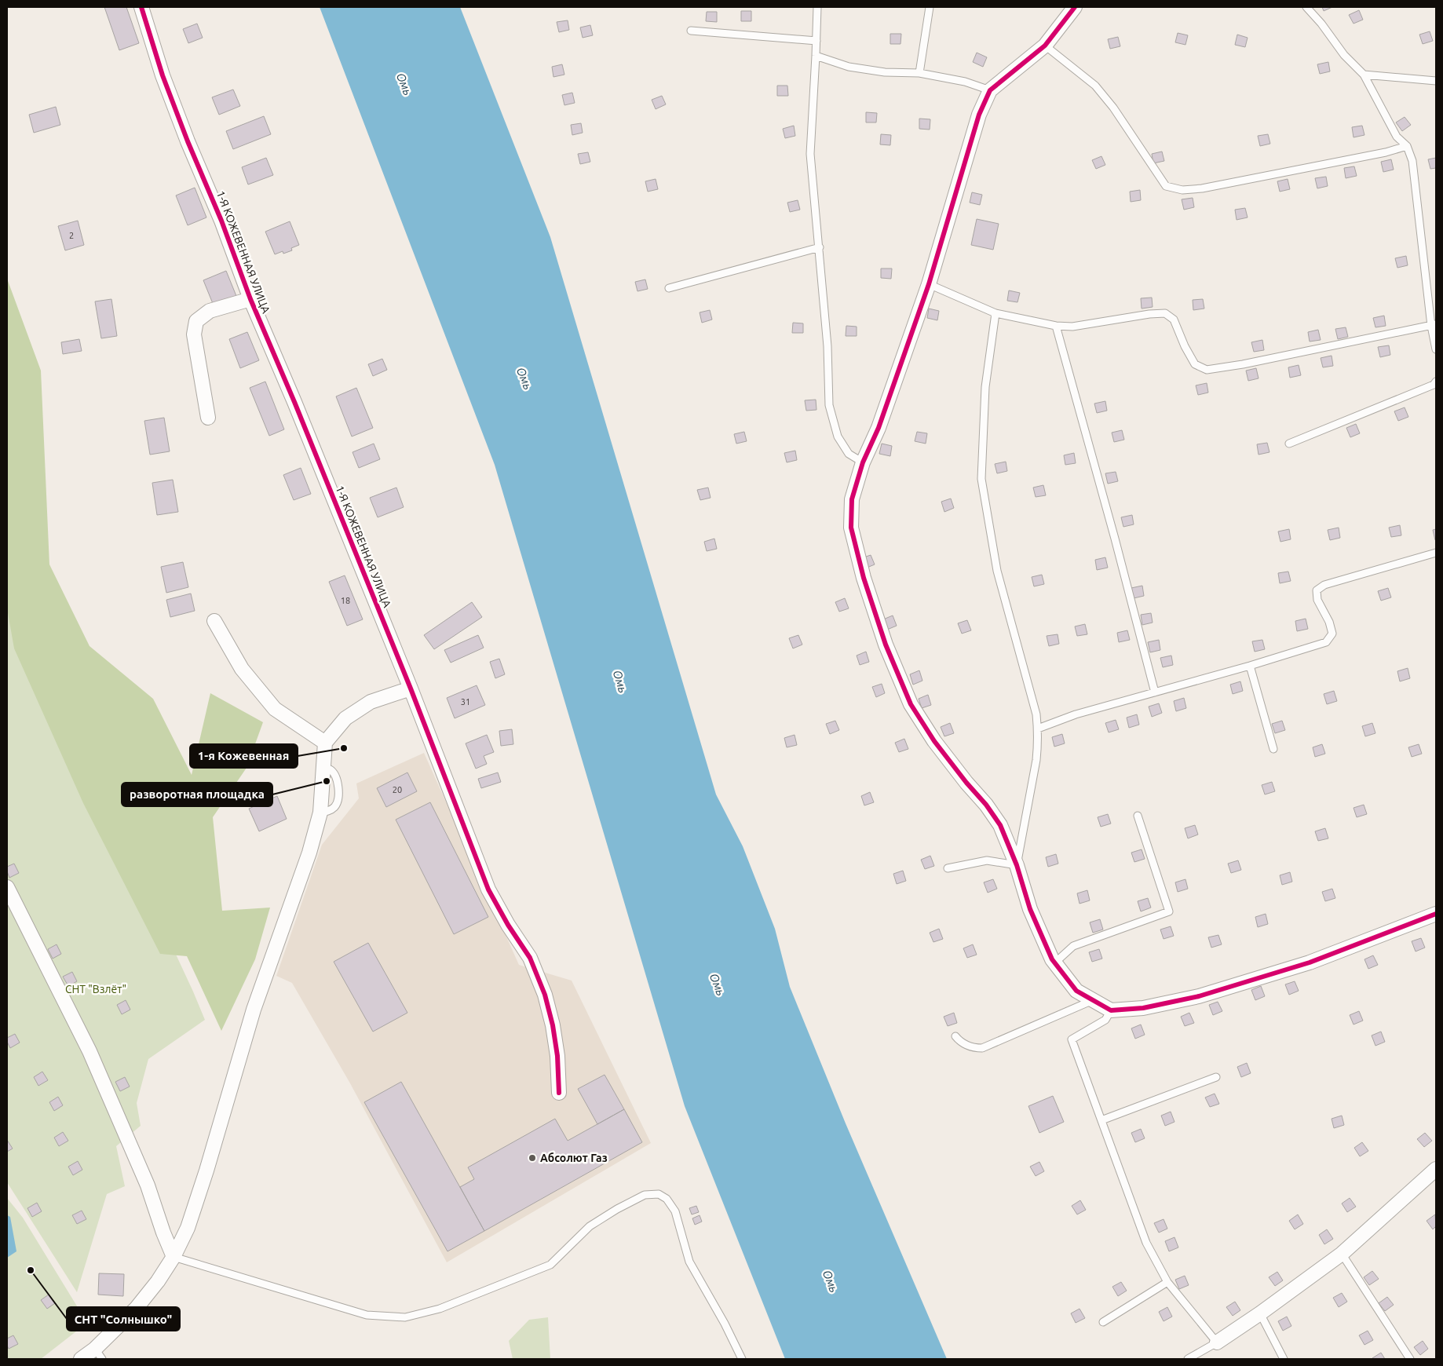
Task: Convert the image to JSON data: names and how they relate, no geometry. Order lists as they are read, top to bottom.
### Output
{
  "streets": {
    "street": ["1-Я КОЖЕВЕННАЯ УЛИЦА"]
  },
  "water": ["Омь"],
  "parks": ["СНТ \"Взлёт\""],
  "places": [
    "1-я Кожевенная",
    "разворотная площадка",
    "Абсолют Газ",
    "СНТ \"Солнышко\""
  ],
  "house_numbers": [
    "2",
    "18",
    "31",
    "20"
  ]
}
